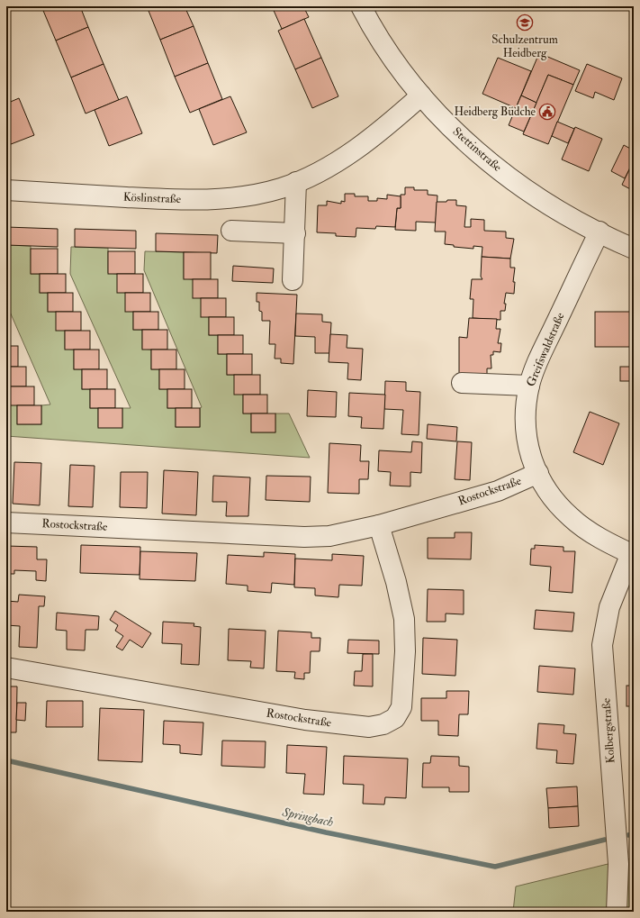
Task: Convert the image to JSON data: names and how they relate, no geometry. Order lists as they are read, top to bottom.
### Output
{
  "streets": {
    "street": [
      "Stettinstraße",
      "Köslinstraße",
      "Greifswaldstraße",
      "Rostockstraße",
      "Kolbergstraße"
    ]
  },
  "crossings": [
    ["Stettinstraße", "Köslinstraße"],
    ["Stettinstraße", "Greifswaldstraße"],
    ["Greifswaldstraße", "Rostockstraße"],
    ["Greifswaldstraße", "Kolbergstraße"]
  ],
  "water": ["Springbach"],
  "places": {
    "school or university": ["Schulzentrum Heidberg"],
    "public building": ["Heidberg Büdche"]
  }
}
